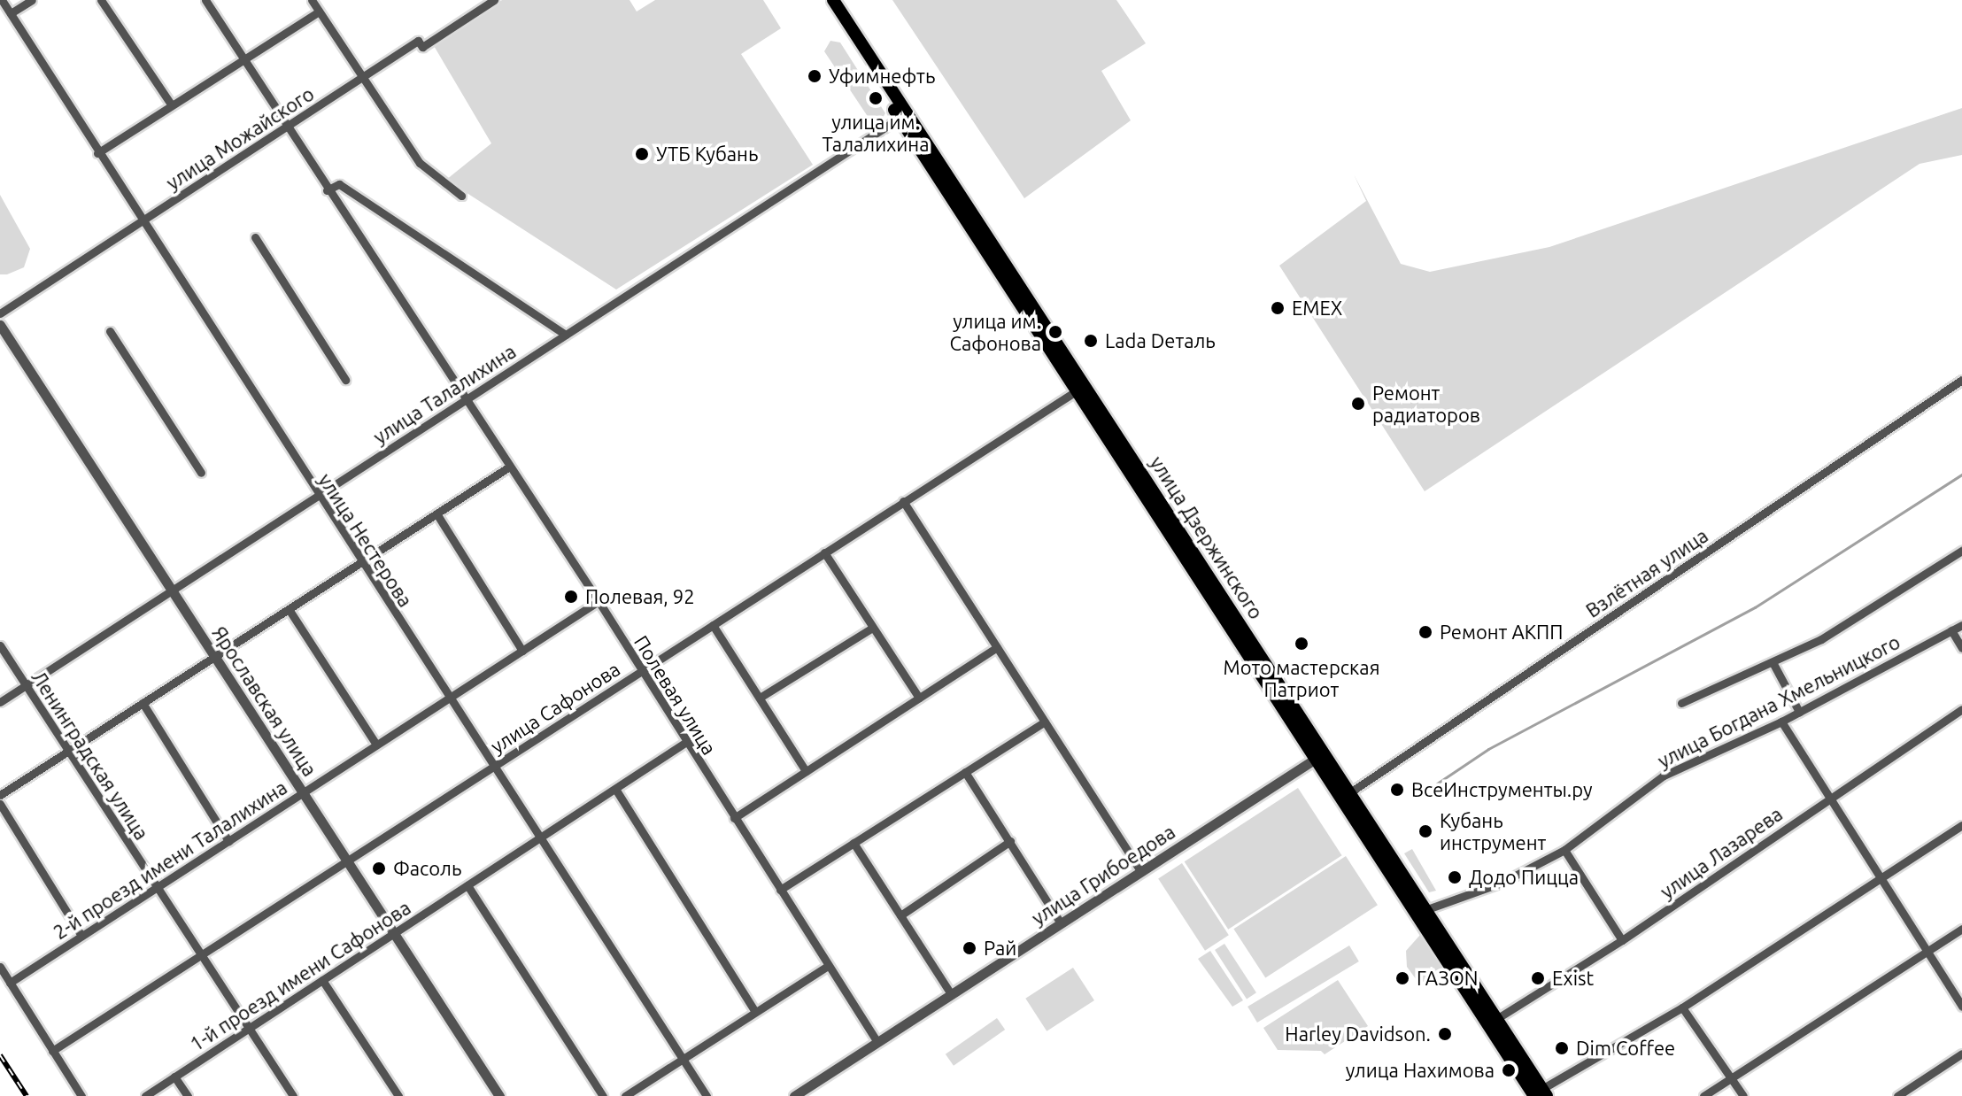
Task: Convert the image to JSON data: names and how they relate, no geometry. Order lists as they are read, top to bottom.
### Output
{
  "streets": {
    "main road": ["улица Дзержинского"],
    "street": [
      "улица Можайского",
      "улица Талалихина",
      "улица Нестерова",
      "Взлётная улица",
      "Полевая улица",
      "Ярославская улица",
      "улица Богдана Хмельницкого",
      "улица Сафонова",
      "Ленинградская улица",
      "улица Лазарева",
      "2-й проезд имени Талалихина",
      "улица Грибоедова",
      "1-й проезд имени Сафонова"
    ]
  },
  "crossings": [
    ["улица Можайского", "улица Нестерова"],
    ["улица Можайского", "Полевая улица"],
    ["улица Талалихина", "улица Дзержинского"],
    ["улица Талалихина", "улица Нестерова"],
    ["улица Талалихина", "Полевая улица"],
    ["улица Талалихина", "Ярославская улица"],
    ["улица Талалихина", "Ленинградская улица"],
    ["улица Дзержинского", "Взлётная улица"],
    ["улица Дзержинского", "улица Богдана Хмельницкого"],
    ["улица Дзержинского", "улица Сафонова"],
    ["улица Дзержинского", "улица Лазарева"],
    ["улица Дзержинского", "улица Грибоедова"],
    ["улица Нестерова", "улица Сафонова"],
    ["улица Нестерова", "2-й проезд имени Талалихина"],
    ["улица Нестерова", "1-й проезд имени Сафонова"],
    ["Полевая улица", "улица Сафонова"],
    ["Полевая улица", "2-й проезд имени Талалихина"],
    ["Полевая улица", "улица Грибоедова"],
    ["Полевая улица", "1-й проезд имени Сафонова"],
    ["Ярославская улица", "улица Сафонова"],
    ["Ярославская улица", "2-й проезд имени Талалихина"],
    ["Ярославская улица", "1-й проезд имени Сафонова"],
    ["улица Сафонова", "Ленинградская улица"],
    ["Ленинградская улица", "2-й проезд имени Талалихина"],
    ["Ленинградская улица", "1-й проезд имени Сафонова"]
  ],
  "places": [
    "Уфимнефть",
    "улица им. Талалихина",
    "УТБ Кубань",
    "EMEX",
    "улица им. Сафонова",
    "Lada Dеталь",
    "Ремонт радиаторов",
    "Полевая, 92",
    "Ремонт АКПП",
    "Мото мастерская Патриот",
    "ВсеИнструменты.ру",
    "Кубань инструмент",
    "Фасоль",
    "Додо Пицца",
    "Рай",
    "ГАЗON",
    "Exist",
    "Harley Davidson.",
    "Dim Coffee",
    "улица Нахимова"
  ]
}
